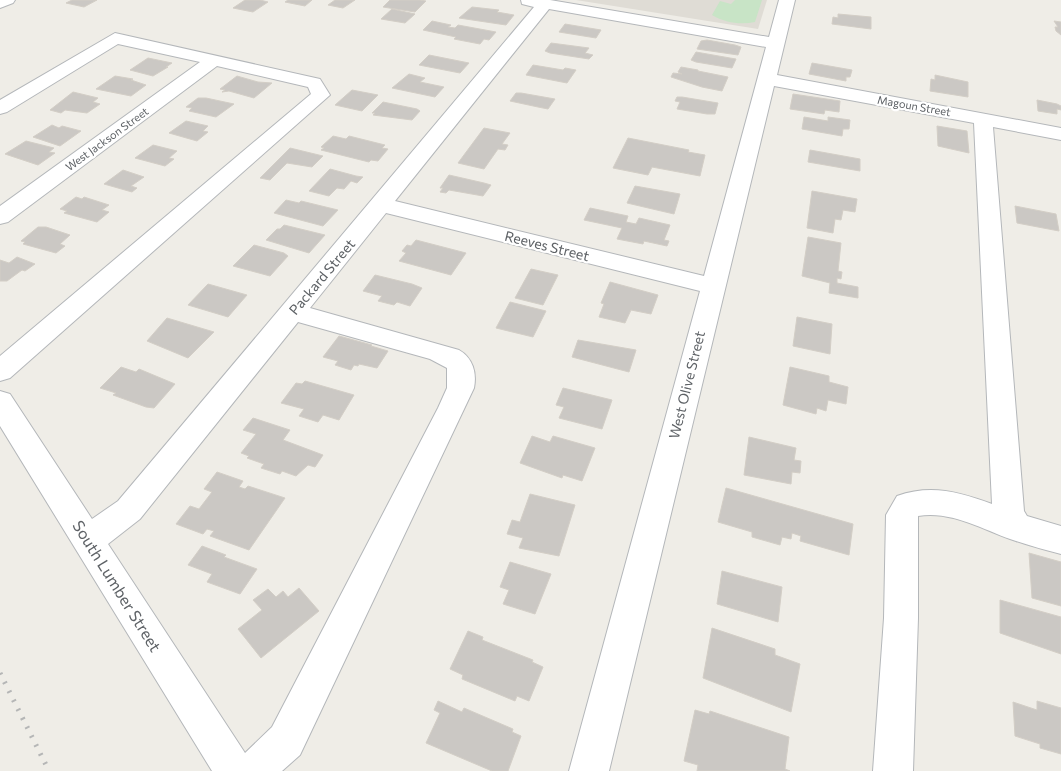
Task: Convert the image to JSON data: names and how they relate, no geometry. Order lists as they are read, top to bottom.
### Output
{
  "streets": {
    "street": [
      "Magoun Street",
      "West Jackson Street",
      "Reeves Street",
      "Packard Street",
      "West Olive Street",
      "South Lumber Street"
    ]
  },
  "crossings": [
    ["Magoun Street", "West Olive Street"],
    ["Reeves Street", "Packard Street"],
    ["Reeves Street", "West Olive Street"],
    ["Packard Street", "South Lumber Street"]
  ]
}
